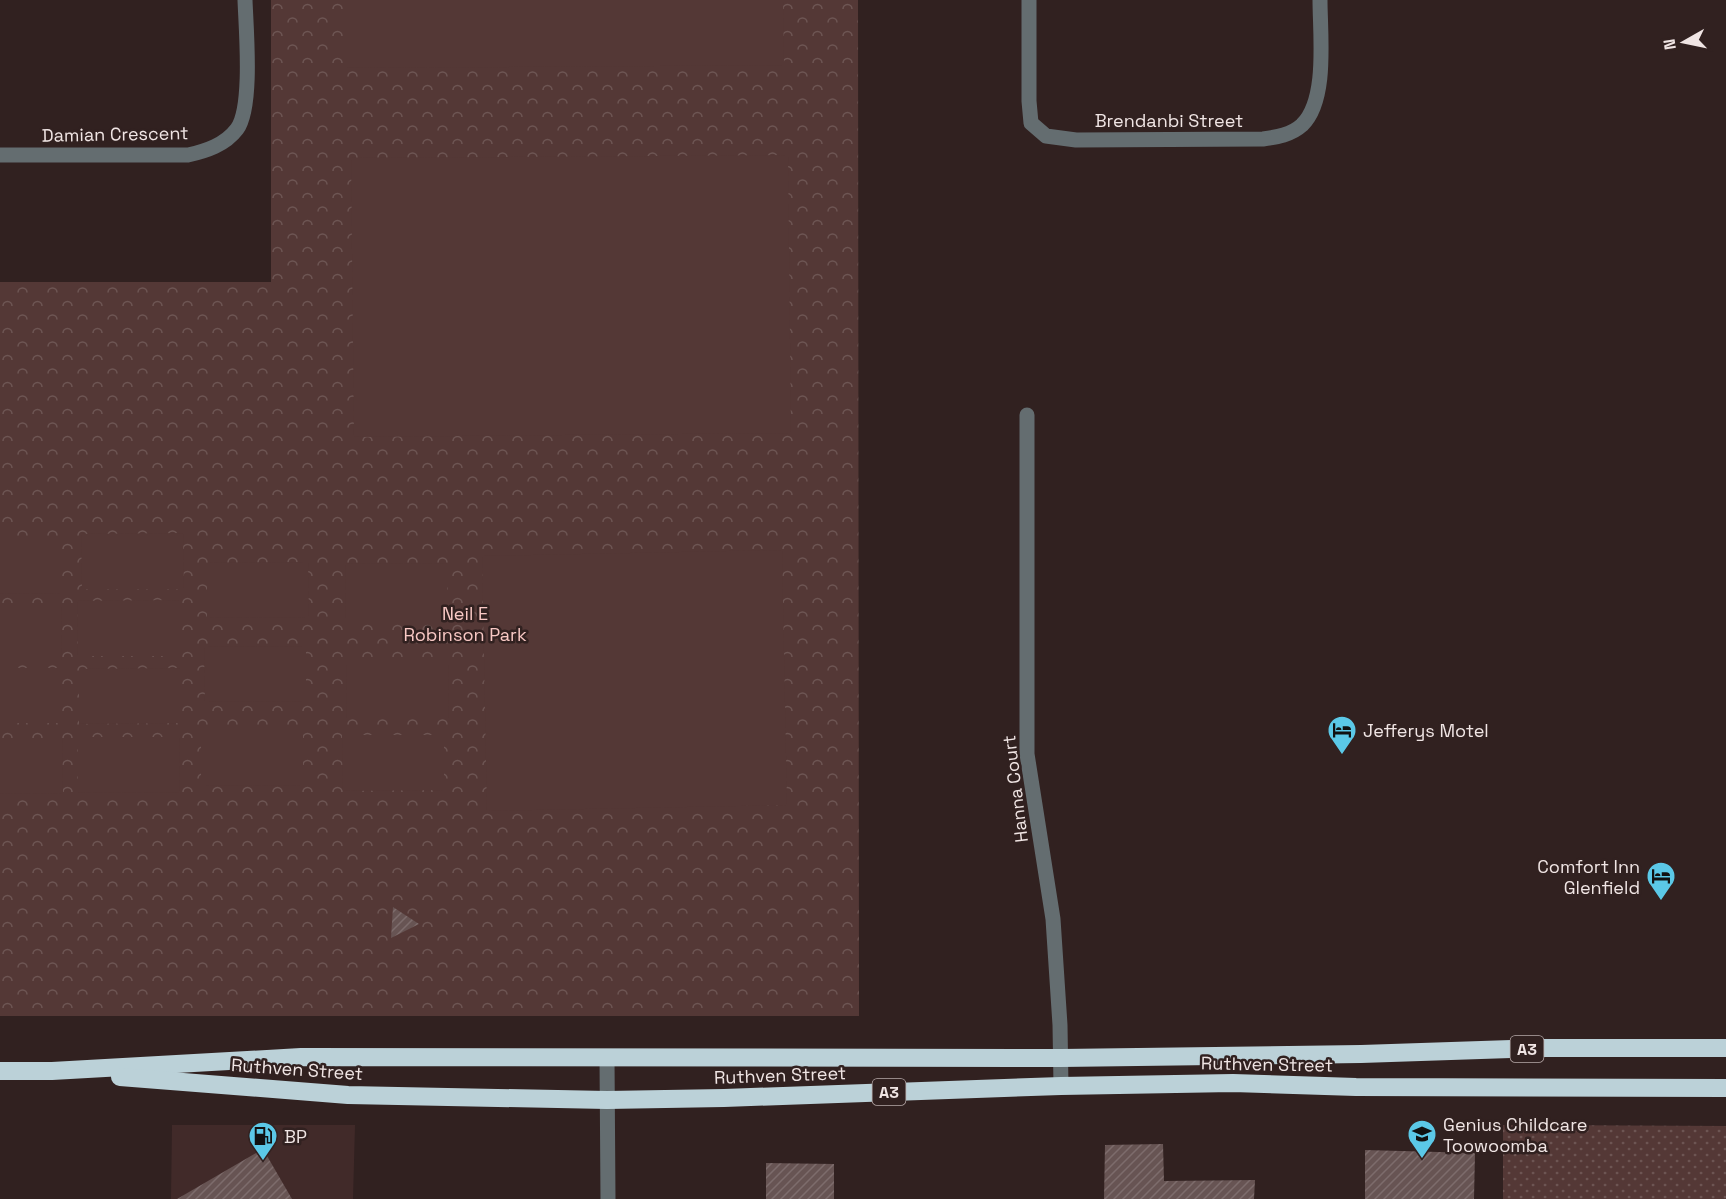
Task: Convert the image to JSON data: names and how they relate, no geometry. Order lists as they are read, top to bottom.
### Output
{
  "streets": {
    "highway": ["A3", "Ruthven Street"],
    "street": ["Brendanbi Street", "Damian Crescent", "Hanna Court"]
  },
  "crossings": [
    ["Hanna Court", "Ruthven Street"]
  ],
  "parks": ["Neil E Robinson Park"],
  "places": {
    "hotel": ["Jefferys Motel", "Comfort Inn Glenfield"],
    "school or university": ["Genius Childcare Toowoomba"],
    "fuel station": ["BP"]
  },
  "north": "left"
}
